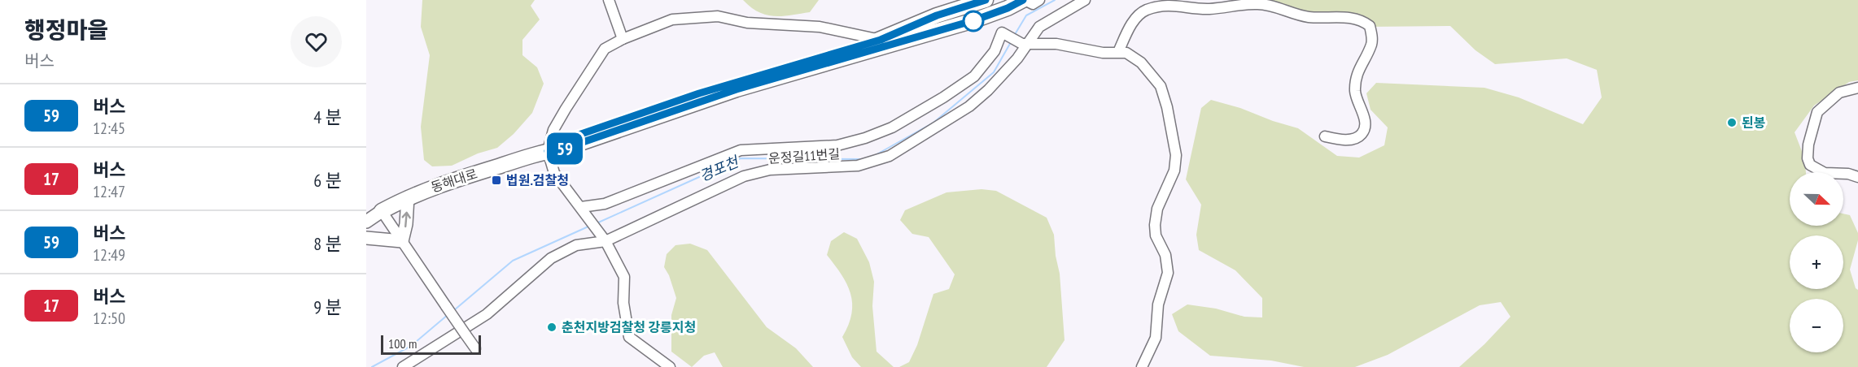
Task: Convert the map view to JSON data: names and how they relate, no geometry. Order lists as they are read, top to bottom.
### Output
{
  "streets": {
    "highway": ["동해대로"],
    "street": ["운정길11번길"]
  },
  "water": ["경포천"],
  "places": {
    "other": ["된봉", "춘천지방검찰청 강릉지청"],
    "transit": ["법원.검찰청"]
  },
  "lines": ["bus line 59"],
  "scale_bar": "100 m",
  "north": "right",
  "page": {
    "heading": ["행정마을", "버스"],
    "on_map": "59",
    "list": [
      {
        "mark": "59",
        "name": "버스",
        "note": "12:45",
        "value": "4 분"
      },
      {
        "mark": "17",
        "name": "버스",
        "note": "12:47",
        "value": "6 분"
      },
      {
        "mark": "59",
        "name": "버스",
        "note": "12:49",
        "value": "8 분"
      },
      {
        "mark": "17",
        "name": "버스",
        "note": "12:50",
        "value": "9 분"
      }
    ],
    "map_buttons": ["+", "−"],
    "scale": "100 m"
  }
}
